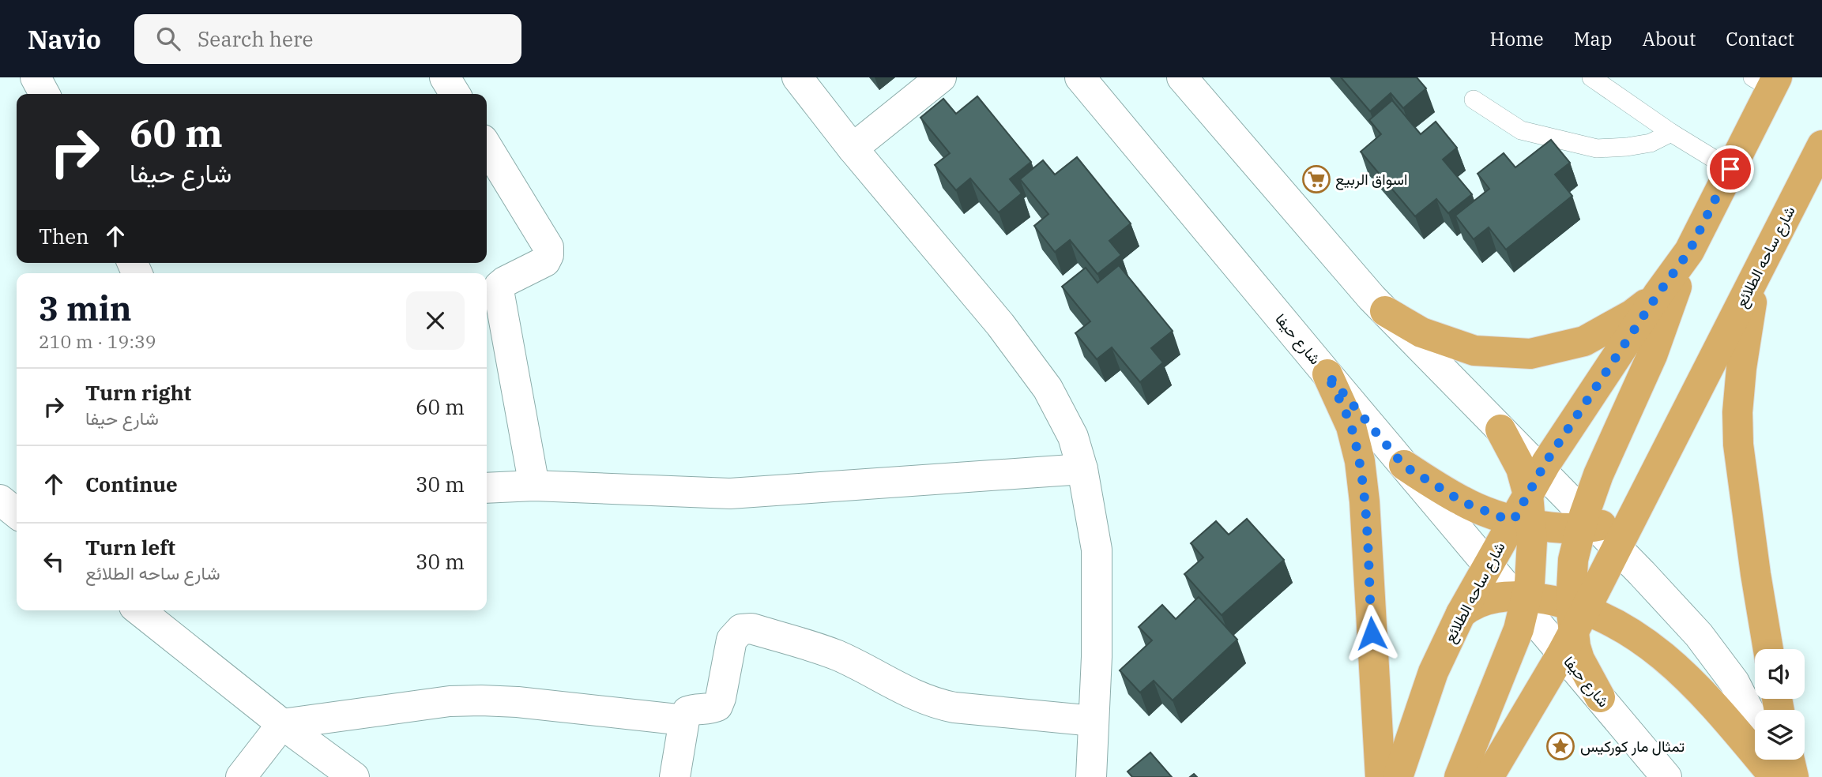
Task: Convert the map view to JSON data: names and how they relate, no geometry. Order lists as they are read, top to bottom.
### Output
{
  "streets": {
    "main road": ["شارع ساحه الطلائع"],
    "street": ["شارع حيفا"]
  },
  "crossings": [
    ["شارع ساحه الطلائع", "شارع حيفا"]
  ],
  "places": {
    "supermarket": ["اسواق الربيع"],
    "place": ["تمثال مار كوركيس"]
  },
  "page": {
    "header": "Navio",
    "search": "Search here",
    "nav": [
      "Home",
      "Map",
      "About",
      "Contact"
    ],
    "turn": ["60 m", "شارع حيفا"],
    "then": "Then",
    "heading": ["3 min", "210 m · 19:39"],
    "list": [
      {
        "name": "Turn right",
        "note": "شارع حيفا",
        "value": "60 m"
      },
      {
        "name": "Continue",
        "value": "30 m"
      },
      {
        "name": "Turn left",
        "note": "شارع ساحه الطلائع",
        "value": "30 m"
      }
    ]
  }
}
